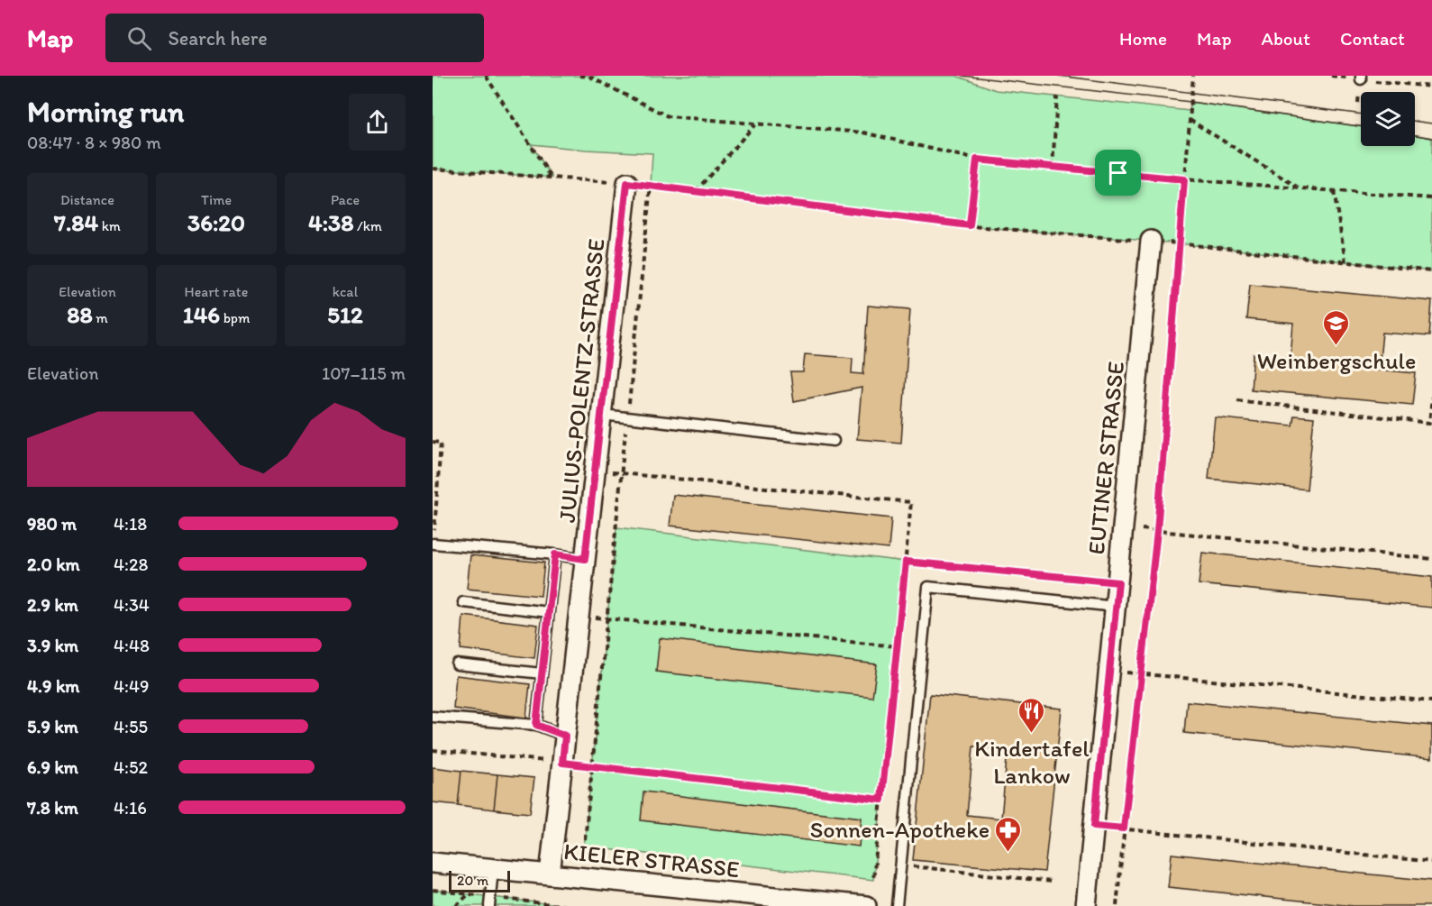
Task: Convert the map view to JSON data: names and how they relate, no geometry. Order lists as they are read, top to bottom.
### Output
{
  "streets": {
    "street": ["JULIUS-POLENTZ-STRASSE", "EUTINER STRASSE", "KIELER STRASSE"]
  },
  "crossings": [
    ["JULIUS-POLENTZ-STRASSE", "KIELER STRASSE"]
  ],
  "places": {
    "school or university": ["Weinbergschule"],
    "restaurant": ["Kindertafel Lankow"],
    "pharmacy": ["Sonnen-Apotheke"]
  },
  "scale_bar": "20 m",
  "page": {
    "header": "Map",
    "search": "Search here",
    "nav": [
      "Home",
      "Map",
      "About",
      "Contact"
    ],
    "heading": ["Morning run", "08:47 · 8 × 980 m"],
    "stats": [
      ["Distance", "7.84 km"],
      ["Time", "36:20"],
      ["Pace", "4:38 /km"],
      ["Elevation", "88 m"],
      ["Heart rate", "146 bpm"],
      ["kcal", "512"]
    ],
    "chart": ["Elevation", "107–115 m"],
    "list": [
      {
        "name": "980 m",
        "note": "4:18"
      },
      {
        "name": "2.0 km",
        "note": "4:28"
      },
      {
        "name": "2.9 km",
        "note": "4:34"
      },
      {
        "name": "3.9 km",
        "note": "4:48"
      },
      {
        "name": "4.9 km",
        "note": "4:49"
      },
      {
        "name": "5.9 km",
        "note": "4:55"
      },
      {
        "name": "6.9 km",
        "note": "4:52"
      },
      {
        "name": "7.8 km",
        "note": "4:16"
      }
    ],
    "scale": "20 m"
  }
}
